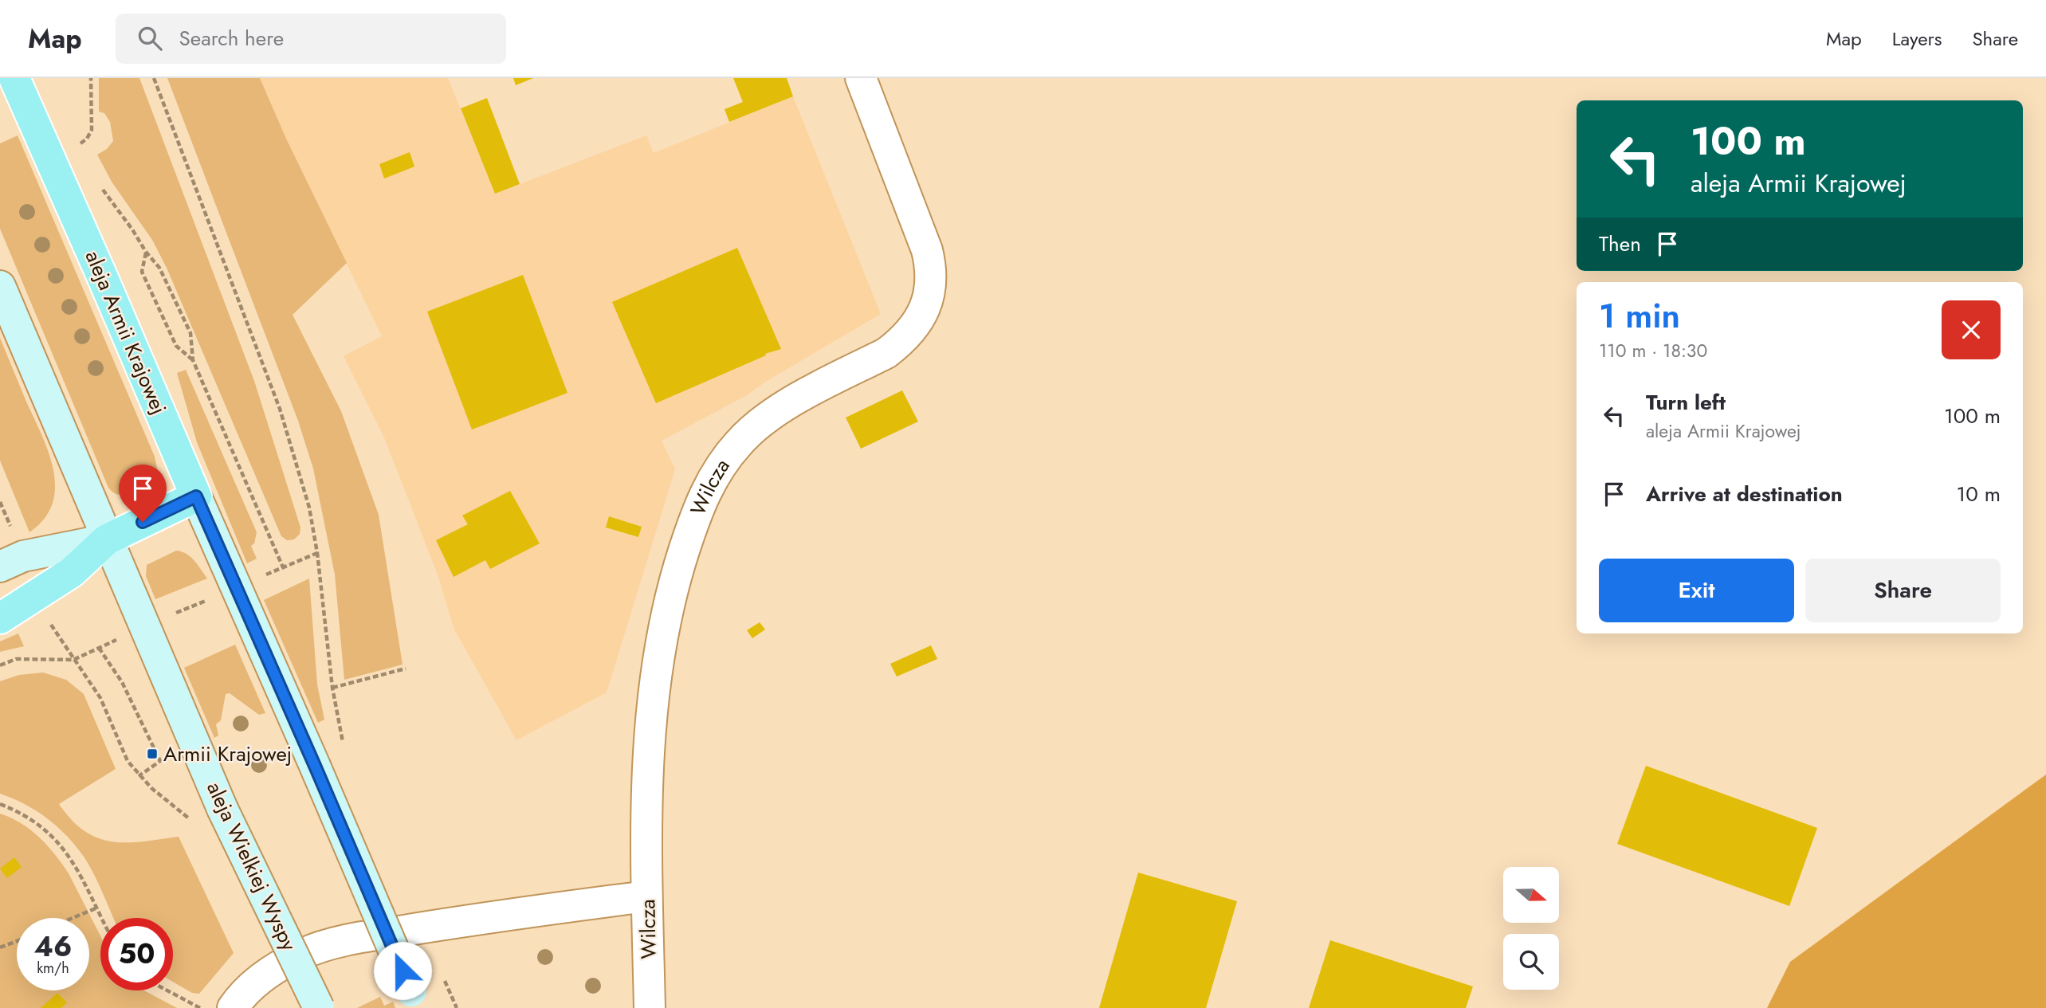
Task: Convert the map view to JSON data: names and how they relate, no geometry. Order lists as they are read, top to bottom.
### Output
{
  "streets": {
    "main road": ["aleja Armii Krajowej", "aleja Wielkiej Wyspy"],
    "street": ["Wilcza"]
  },
  "places": {
    "transit": ["Armii Krajowej"]
  },
  "north": "right",
  "page": {
    "header": "Map",
    "search": "Search here",
    "nav": ["Map", "Layers", "Share"],
    "turn": ["100 m", "aleja Armii Krajowej"],
    "then": "Then",
    "heading": ["1 min", "110 m · 18:30"],
    "list": [
      {
        "name": "Turn left",
        "note": "aleja Armii Krajowej",
        "value": "100 m"
      },
      {
        "name": "Arrive at destination",
        "value": "10 m"
      }
    ],
    "buttons": ["Exit", "Share"],
    "speed": "46 km/h",
    "limit": "50"
  }
}
